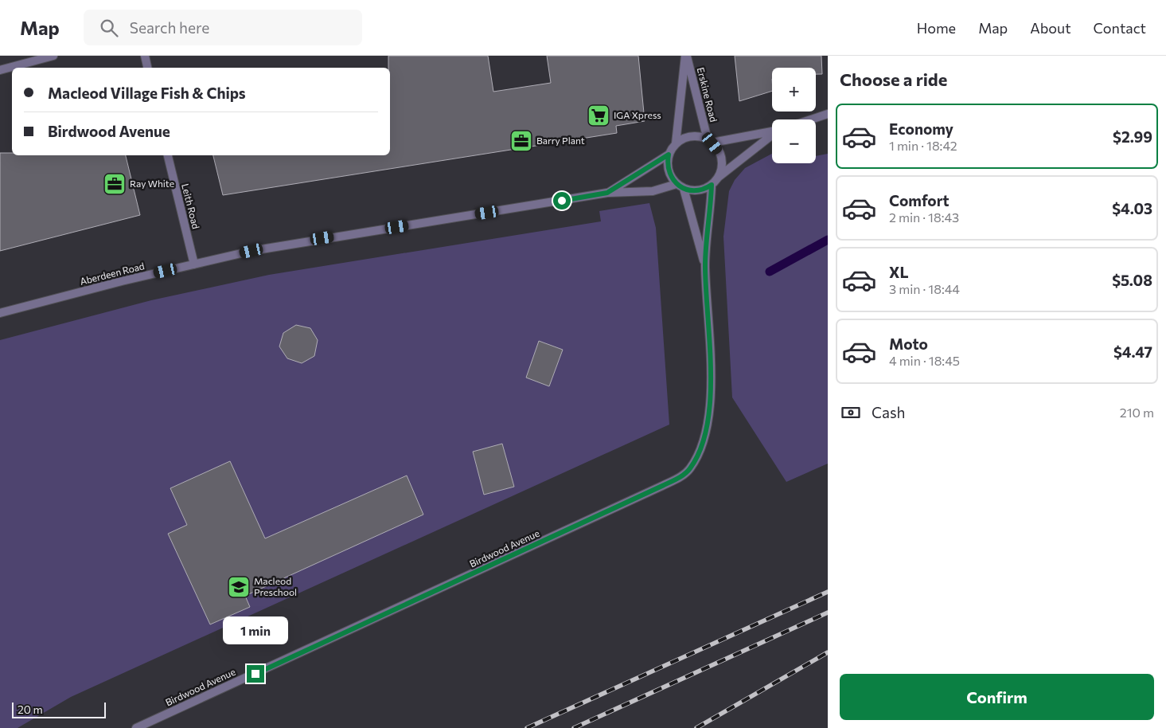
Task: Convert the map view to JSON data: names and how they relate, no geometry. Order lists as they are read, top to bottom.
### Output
{
  "streets": {
    "street": [
      "Erskine Road",
      "Leith Road",
      "Aberdeen Road",
      "Birdwood Avenue"
    ]
  },
  "crossings": [
    ["Erskine Road", "Aberdeen Road"],
    ["Erskine Road", "Birdwood Avenue"],
    ["Leith Road", "Aberdeen Road"],
    ["Aberdeen Road", "Birdwood Avenue"]
  ],
  "places": {
    "supermarket": ["IGA Xpress"],
    "office": ["Barry Plant", "Ray White"],
    "school or university": ["Macleod Preschool"]
  },
  "scale_bar": "20 m",
  "page": {
    "header": "Map",
    "search": "Search here",
    "nav": [
      "Home",
      "Map",
      "About",
      "Contact"
    ],
    "heading": "Choose a ride",
    "map_buttons": ["+", "−"],
    "banner": ["Macleod Village Fish & Chips", "Birdwood Avenue"],
    "list": [
      {
        "name": "Economy",
        "note": "1 min · 18:42",
        "value": "$2.99"
      },
      {
        "name": "Comfort",
        "note": "2 min · 18:43",
        "value": "$4.03"
      },
      {
        "name": "XL",
        "note": "3 min · 18:44",
        "value": "$5.08"
      },
      {
        "name": "Moto",
        "note": "4 min · 18:45",
        "value": "$4.47"
      }
    ],
    "pay": ["Cash", "210 m"],
    "bubble": "1 min",
    "buttons": "Confirm",
    "scale": "20 m"
  }
}
